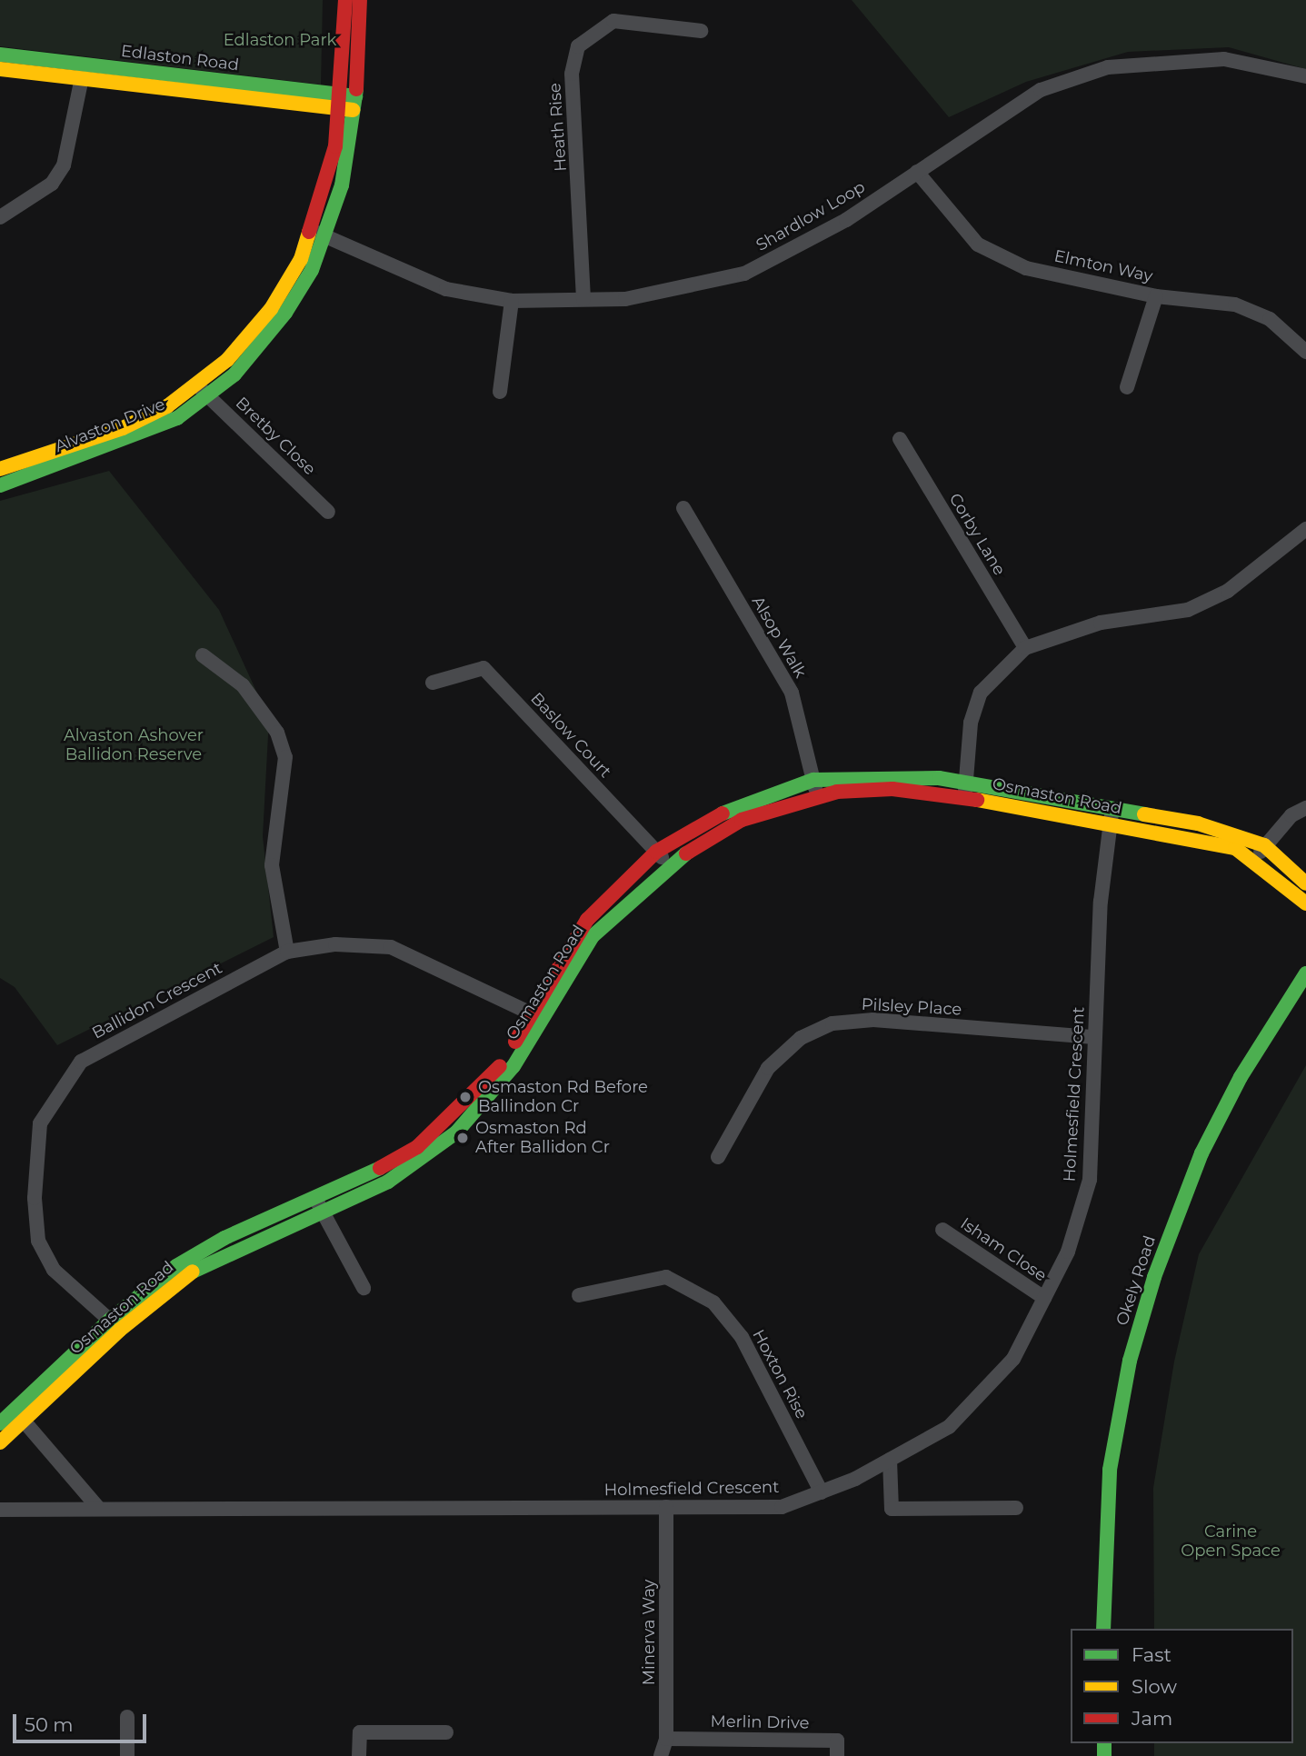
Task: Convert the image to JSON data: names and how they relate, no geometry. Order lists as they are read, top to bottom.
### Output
{
  "streets": {
    "street": [
      "Edlaston Road",
      "Heath Rise",
      "Shardlow Loop",
      "Elmton Way",
      "Alvaston Drive",
      "Bretby Close",
      "Corby Lane",
      "Alsop Walk",
      "Baslow Court",
      "Osmaston Road",
      "Ballidon Crescent",
      "Pilsley Place",
      "Holmesfield Crescent",
      "Isham Close",
      "Okely Road",
      "Hoxton Rise",
      "Minerva Way",
      "Merlin Drive"
    ]
  },
  "crossings": [
    ["Edlaston Road", "Alvaston Drive"],
    ["Heath Rise", "Shardlow Loop"],
    ["Shardlow Loop", "Elmton Way"],
    ["Shardlow Loop", "Alvaston Drive"],
    ["Alvaston Drive", "Bretby Close"],
    ["Alsop Walk", "Osmaston Road"],
    ["Baslow Court", "Osmaston Road"],
    ["Osmaston Road", "Ballidon Crescent"],
    ["Osmaston Road", "Holmesfield Crescent"],
    ["Pilsley Place", "Holmesfield Crescent"],
    ["Holmesfield Crescent", "Isham Close"],
    ["Holmesfield Crescent", "Hoxton Rise"],
    ["Holmesfield Crescent", "Minerva Way"],
    ["Minerva Way", "Merlin Drive"]
  ],
  "parks": ["Edlaston Park", "Alvaston Ashover Ballidon Reserve", "Carine Open Space"],
  "places": ["Osmaston Rd Before Ballindon Cr", "Osmaston Rd After Ballidon Cr"],
  "legend": ["Fast", "Slow", "Jam"],
  "scale_bar": "50 m"
}
